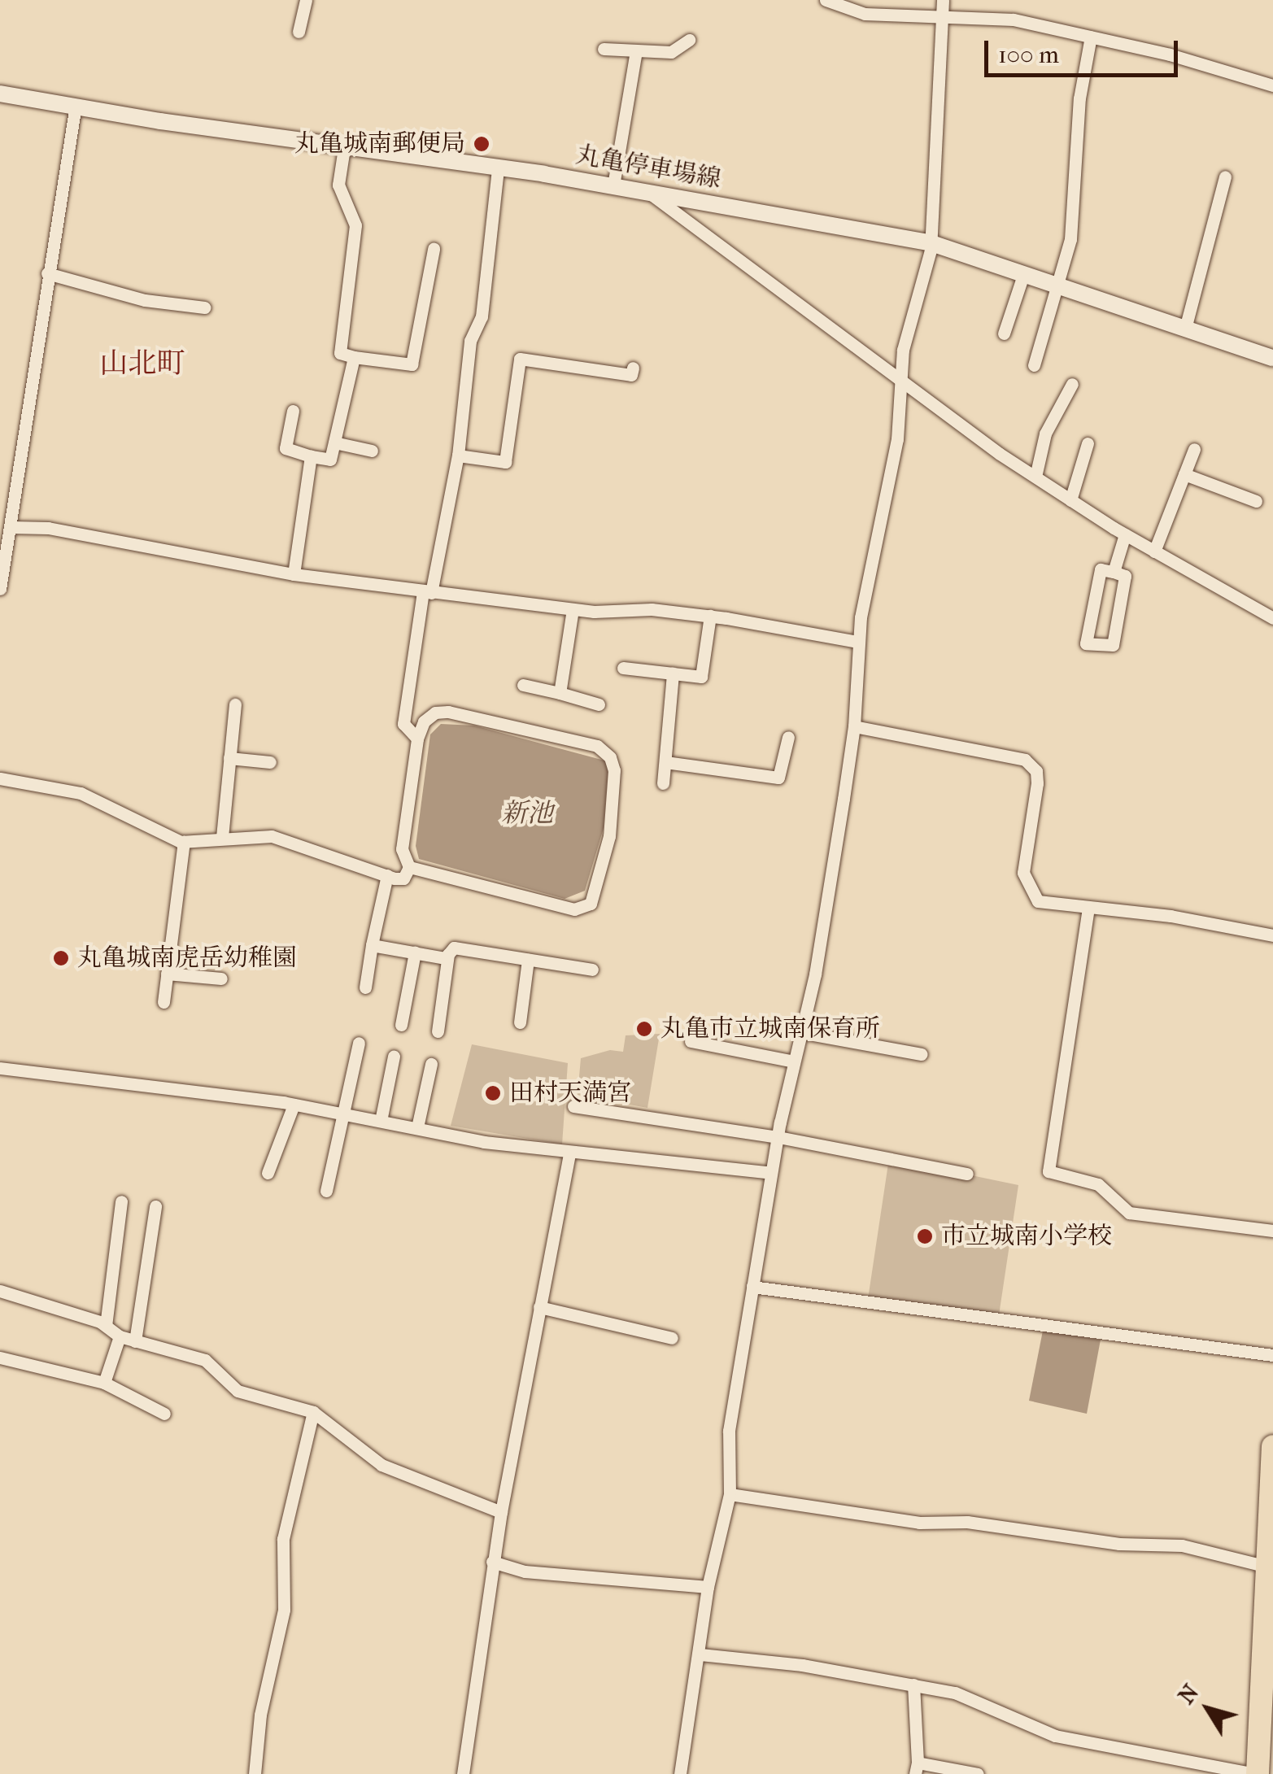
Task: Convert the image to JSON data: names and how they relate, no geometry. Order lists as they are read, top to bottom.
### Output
{
  "streets": {
    "main road": ["丸亀停車場線"]
  },
  "districts": ["山北町"],
  "water": ["新池"],
  "places": [
    "丸亀城南郵便局",
    "丸亀城南虎岳幼稚園",
    "丸亀市立城南保育所",
    "田村天満宮",
    "市立城南小学校"
  ],
  "scale_bar": "100 m",
  "north": "top left"
}
